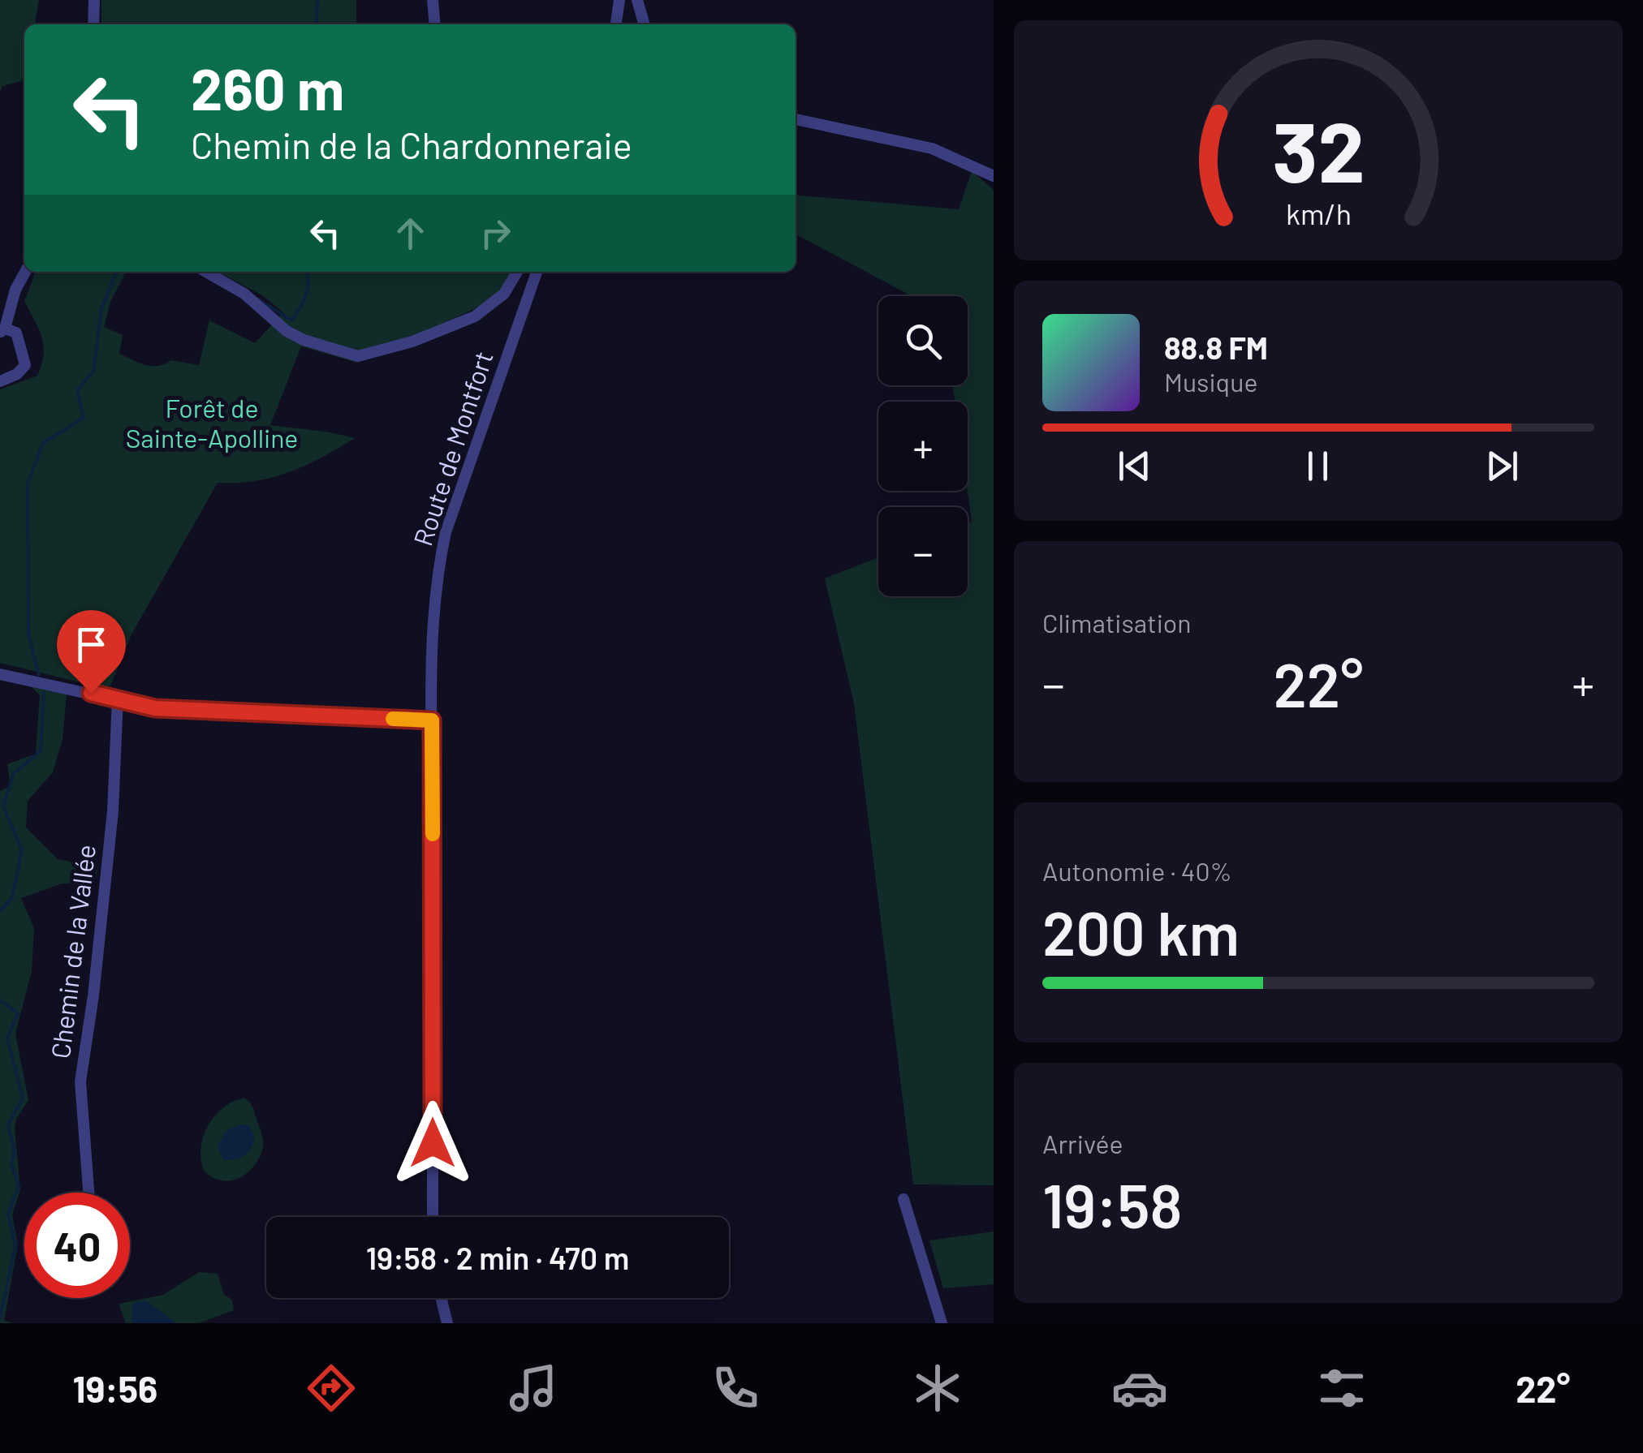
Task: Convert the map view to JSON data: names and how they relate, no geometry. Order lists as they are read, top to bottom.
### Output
{
  "streets": {
    "street": ["Route de Montfort", "Chemin de la Vallée"]
  },
  "parks": ["Forêt de Sainte-Apolline"],
  "page": {
    "turn": ["260 m", "Chemin de la Chardonneraie"],
    "map_buttons": ["+", "−"],
    "song": ["88.8 FM", "Musique"],
    "tile": [
      "Climatisation",
      ["Autonomie · 40%", "200 km"],
      ["Arrivée", "19:58"]
    ],
    "heat": ["−", "22°", "+"],
    "limit": "40",
    "trip": "19:58 · 2 min · 470 m",
    "tabs": ["19:56", "22°"],
    "gauge": ["32", "km/h"]
  }
}
